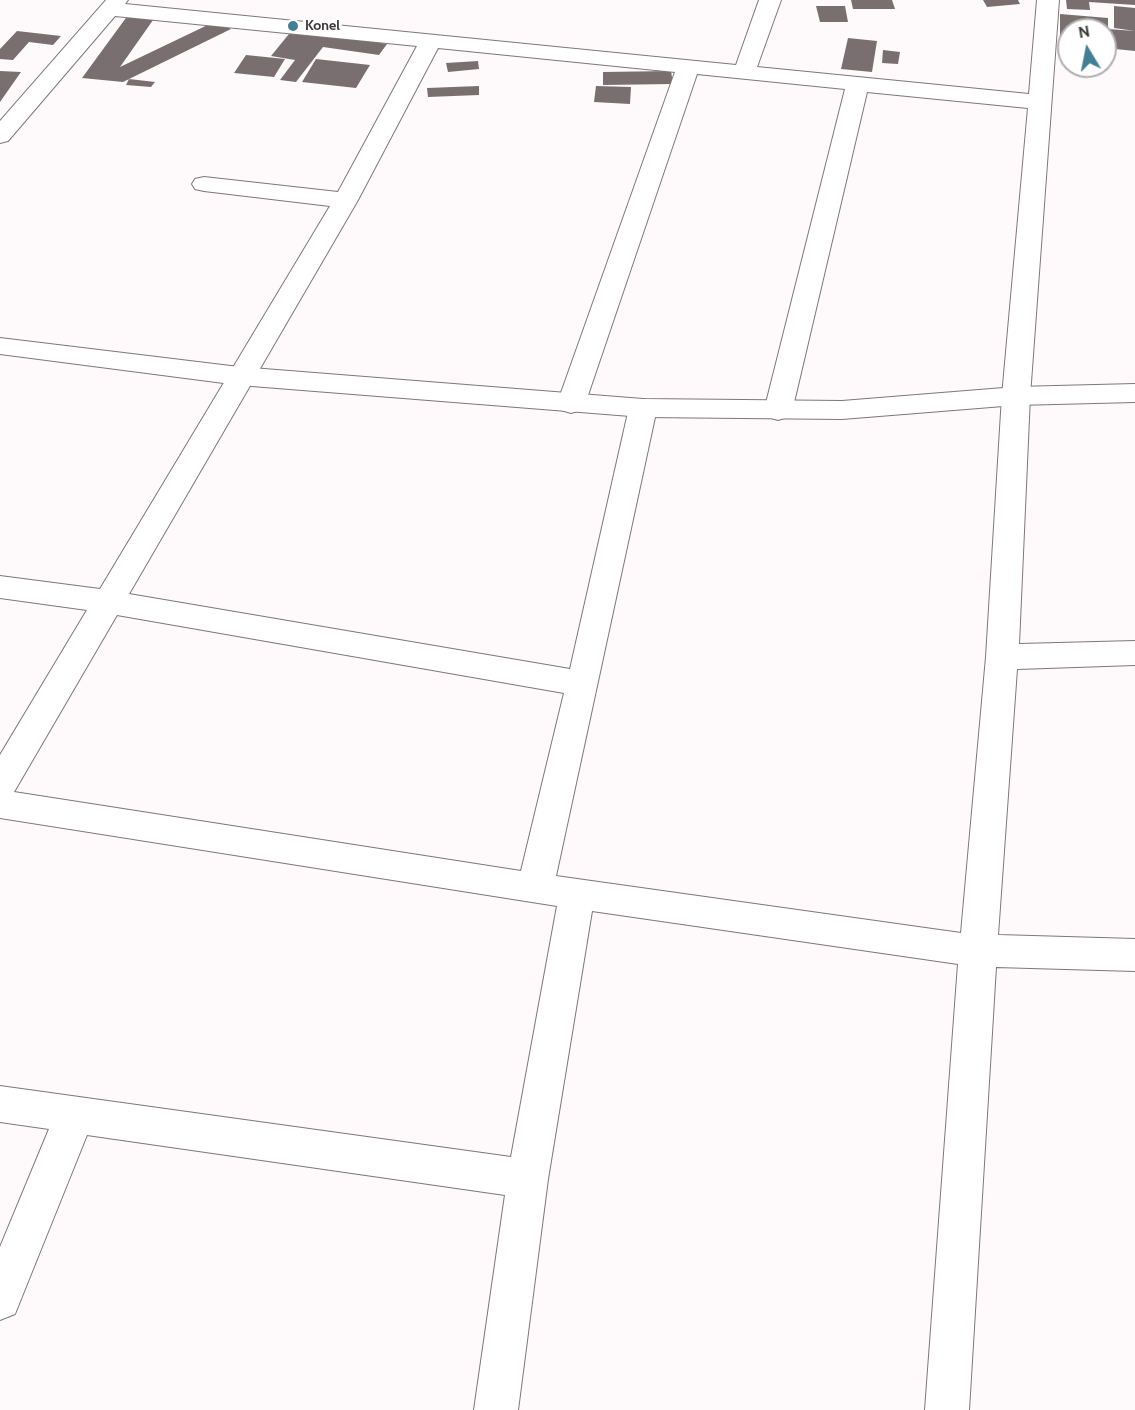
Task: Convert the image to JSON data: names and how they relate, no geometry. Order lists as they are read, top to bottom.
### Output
{
  "places": ["Konel"],
  "north": "top"
}
